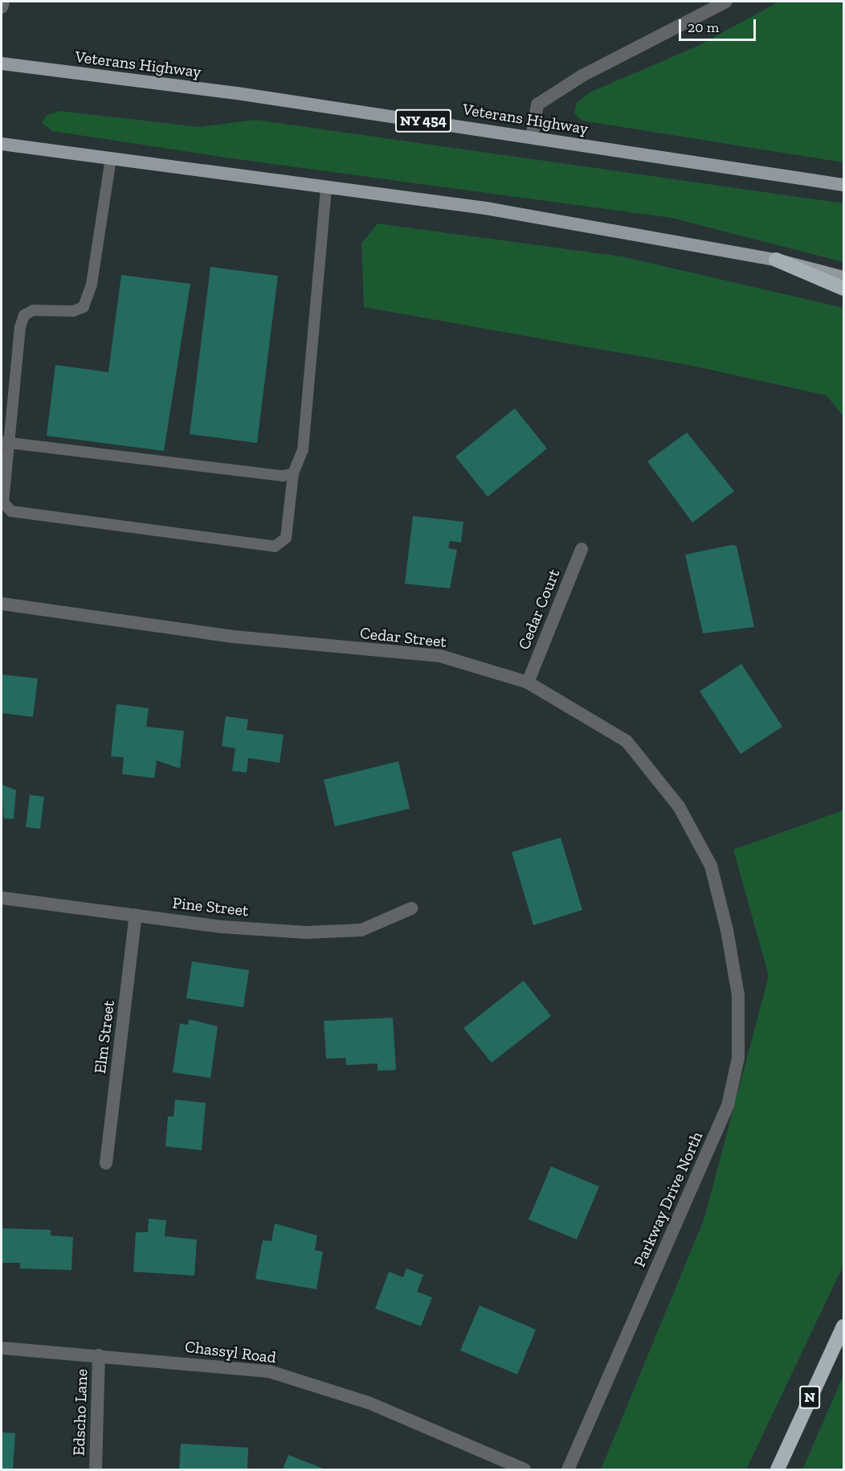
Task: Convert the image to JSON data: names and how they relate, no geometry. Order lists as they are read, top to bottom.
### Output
{
  "streets": {
    "highway": ["N"],
    "main road": ["Veterans Highway", "NY 454"],
    "street": [
      "Cedar Court",
      "Cedar Street",
      "Pine Street",
      "Elm Street",
      "Parkway Drive North",
      "Chassyl Road",
      "Edscho Lane"
    ]
  },
  "crossings": [
    ["Cedar Court", "Cedar Street"],
    ["Cedar Street", "Parkway Drive North"],
    ["Pine Street", "Elm Street"],
    ["Chassyl Road", "Edscho Lane"]
  ],
  "scale_bar": "20 m"
}
